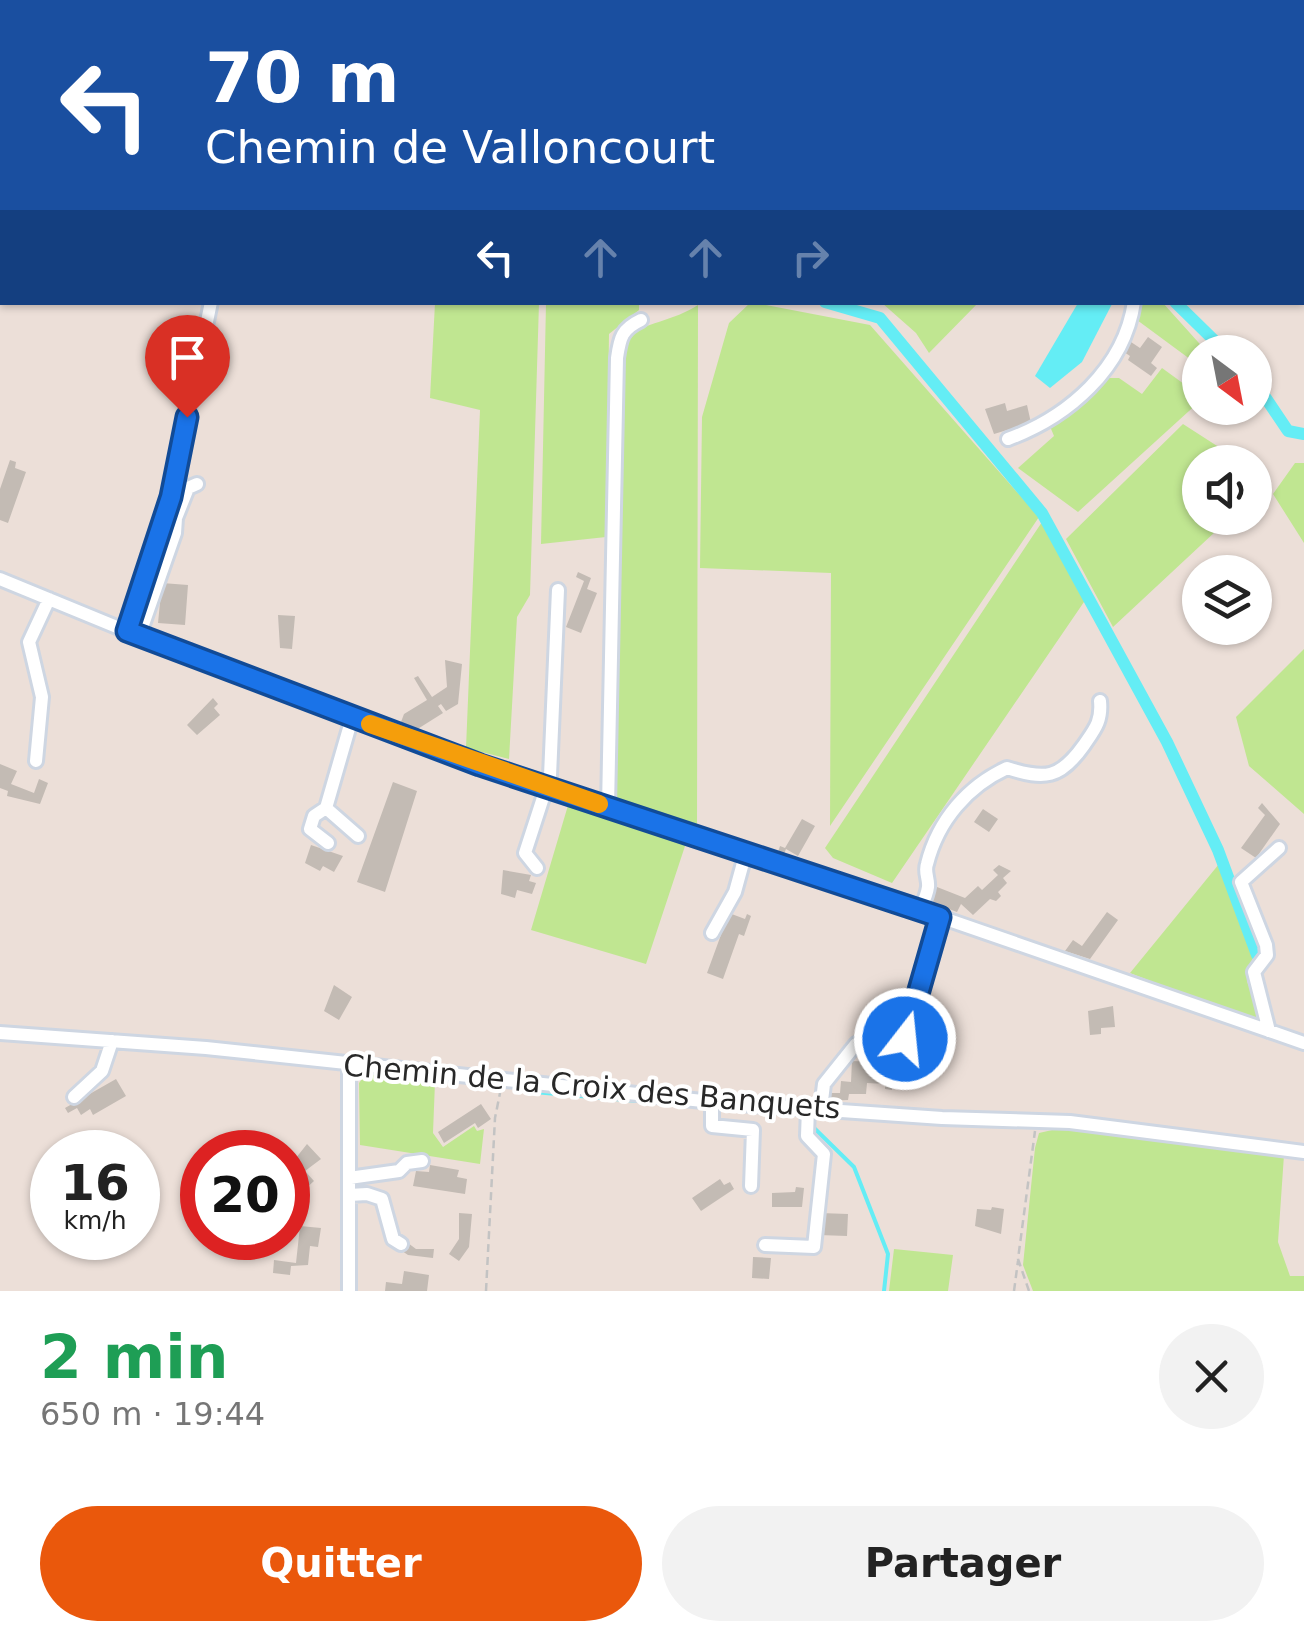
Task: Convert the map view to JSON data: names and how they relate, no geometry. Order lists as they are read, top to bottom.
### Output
{
  "streets": {
    "street": ["Chemin de la Croix des Banquets"]
  },
  "north": "bottom right",
  "page": {
    "turn": ["70 m", "Chemin de Valloncourt"],
    "speed": "16 km/h",
    "limit": "20",
    "heading": ["2 min", "650 m · 19:44"],
    "buttons": ["Quitter", "Partager"]
  }
}
